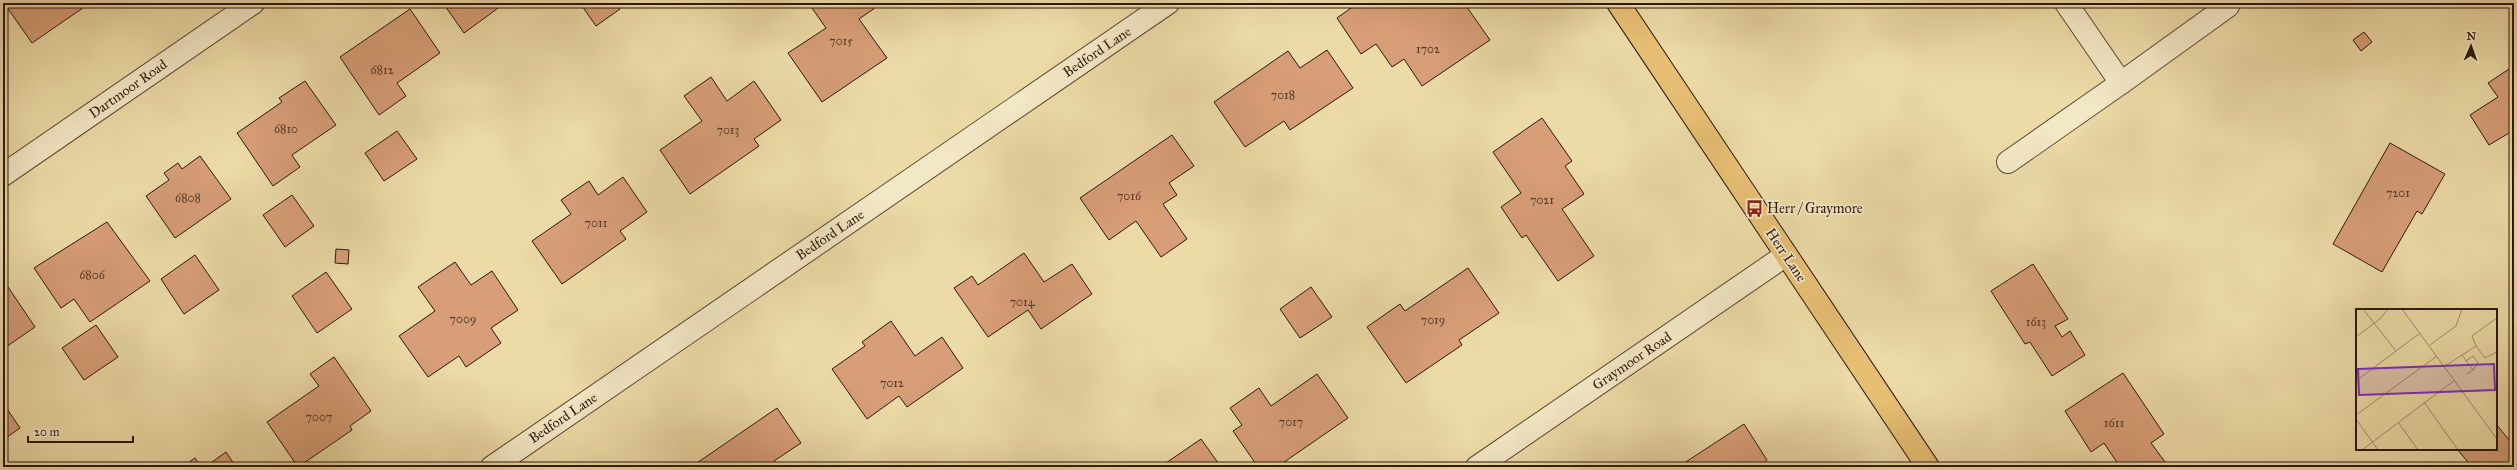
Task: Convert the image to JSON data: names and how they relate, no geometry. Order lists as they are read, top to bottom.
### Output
{
  "streets": {
    "main road": ["Herr Lane"],
    "street": ["Bedford Lane", "Dartmoor Road", "Graymoor Road"]
  },
  "crossings": [
    ["Herr Lane", "Graymoor Road"]
  ],
  "places": {
    "bus stop": ["Herr / Graymore"]
  },
  "house_numbers": [
    "7015",
    "1702",
    "6812",
    "7018",
    "6810",
    "7013",
    "7201",
    "7016",
    "6808",
    "7021",
    "7011",
    "6806",
    "7014",
    "7009",
    "7019",
    "1613",
    "7012",
    "7007",
    "7017",
    "1611"
  ],
  "scale_bar": "20 m",
  "north": "top"
}
